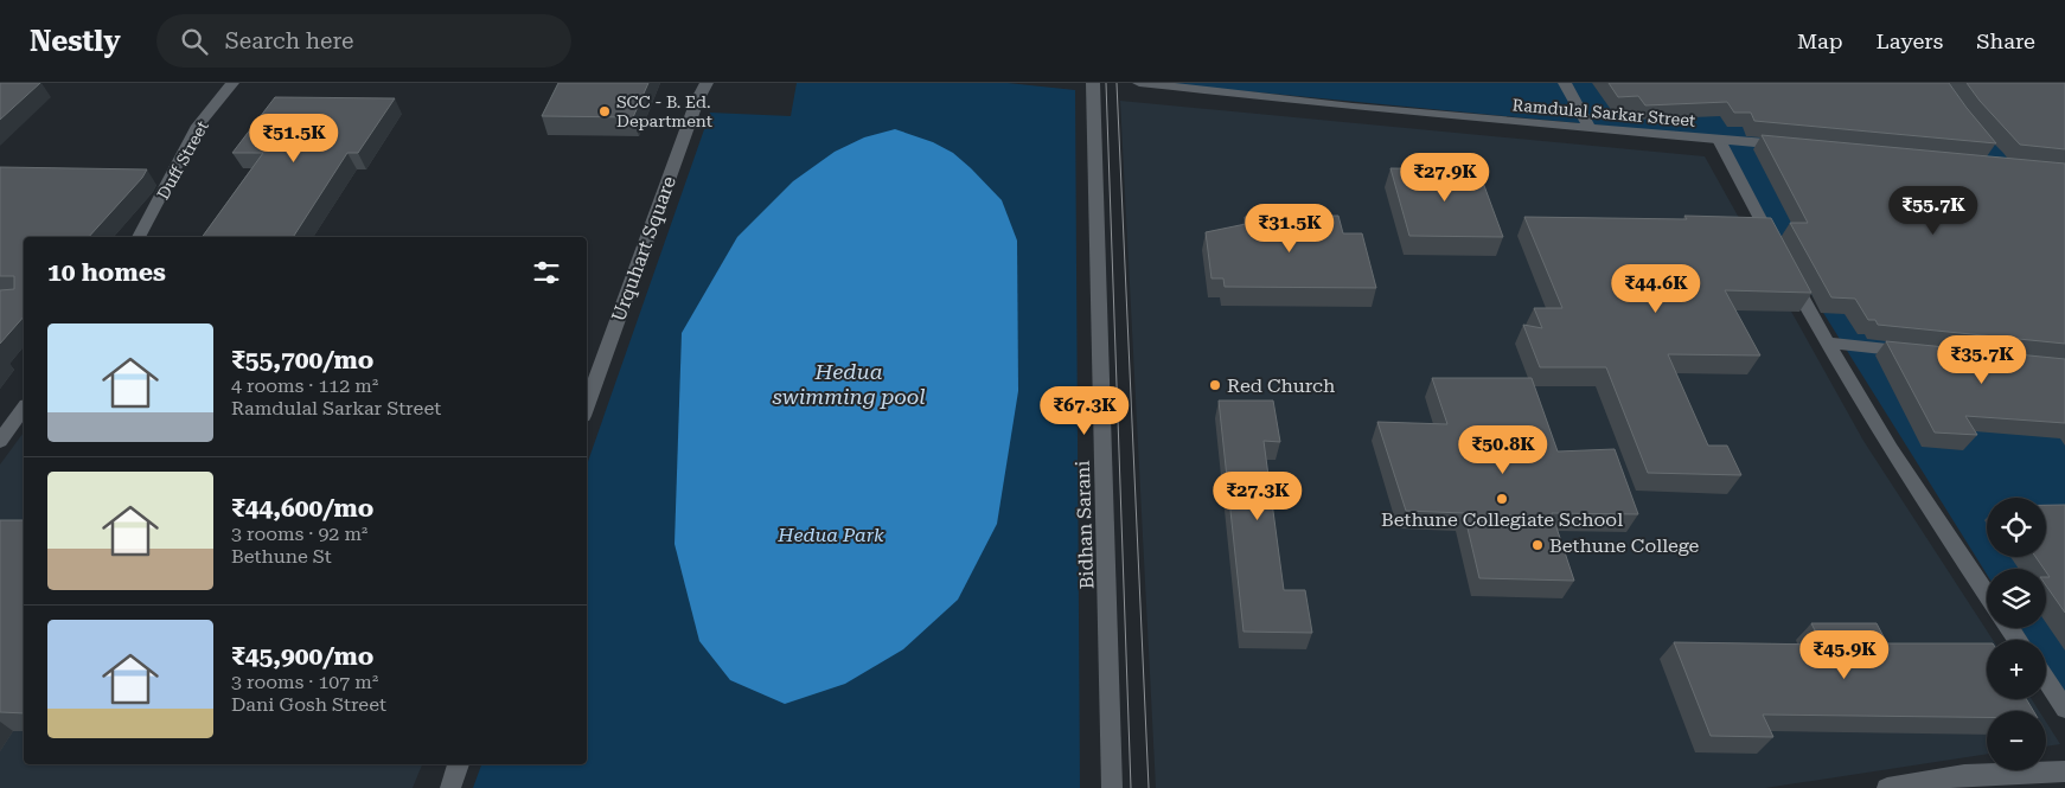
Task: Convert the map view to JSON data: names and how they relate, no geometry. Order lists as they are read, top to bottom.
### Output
{
  "streets": {
    "street": [
      "Ramdulal Sarkar Street",
      "Duff Street",
      "Urquhart Square",
      "Bidhan Sarani"
    ]
  },
  "water": ["Hedua swimming pool"],
  "parks": ["Hedua Park"],
  "places": [
    "SCC - B. Ed. Department",
    "Red Church",
    "Bethune Collegiate School",
    "Bethune College"
  ],
  "page": {
    "header": "Nestly",
    "search": "Search here",
    "nav": ["Map", "Layers", "Share"],
    "price": [
      "₹51.5K",
      "₹27.9K",
      "₹55.7K",
      "₹31.5K",
      "₹44.6K",
      "₹35.7K",
      "₹67.3K",
      "₹50.8K",
      "₹27.3K",
      "₹45.9K"
    ],
    "heading": "10 homes",
    "list": [
      {
        "name": "₹55,700/mo",
        "note": "4 rooms · 112 m² · Ramdulal Sarkar Street"
      },
      {
        "name": "₹44,600/mo",
        "note": "3 rooms · 92 m² · Bethune St"
      },
      {
        "name": "₹45,900/mo",
        "note": "3 rooms · 107 m² · Dani Gosh Street"
      }
    ],
    "map_buttons": ["+", "−"]
  }
}
